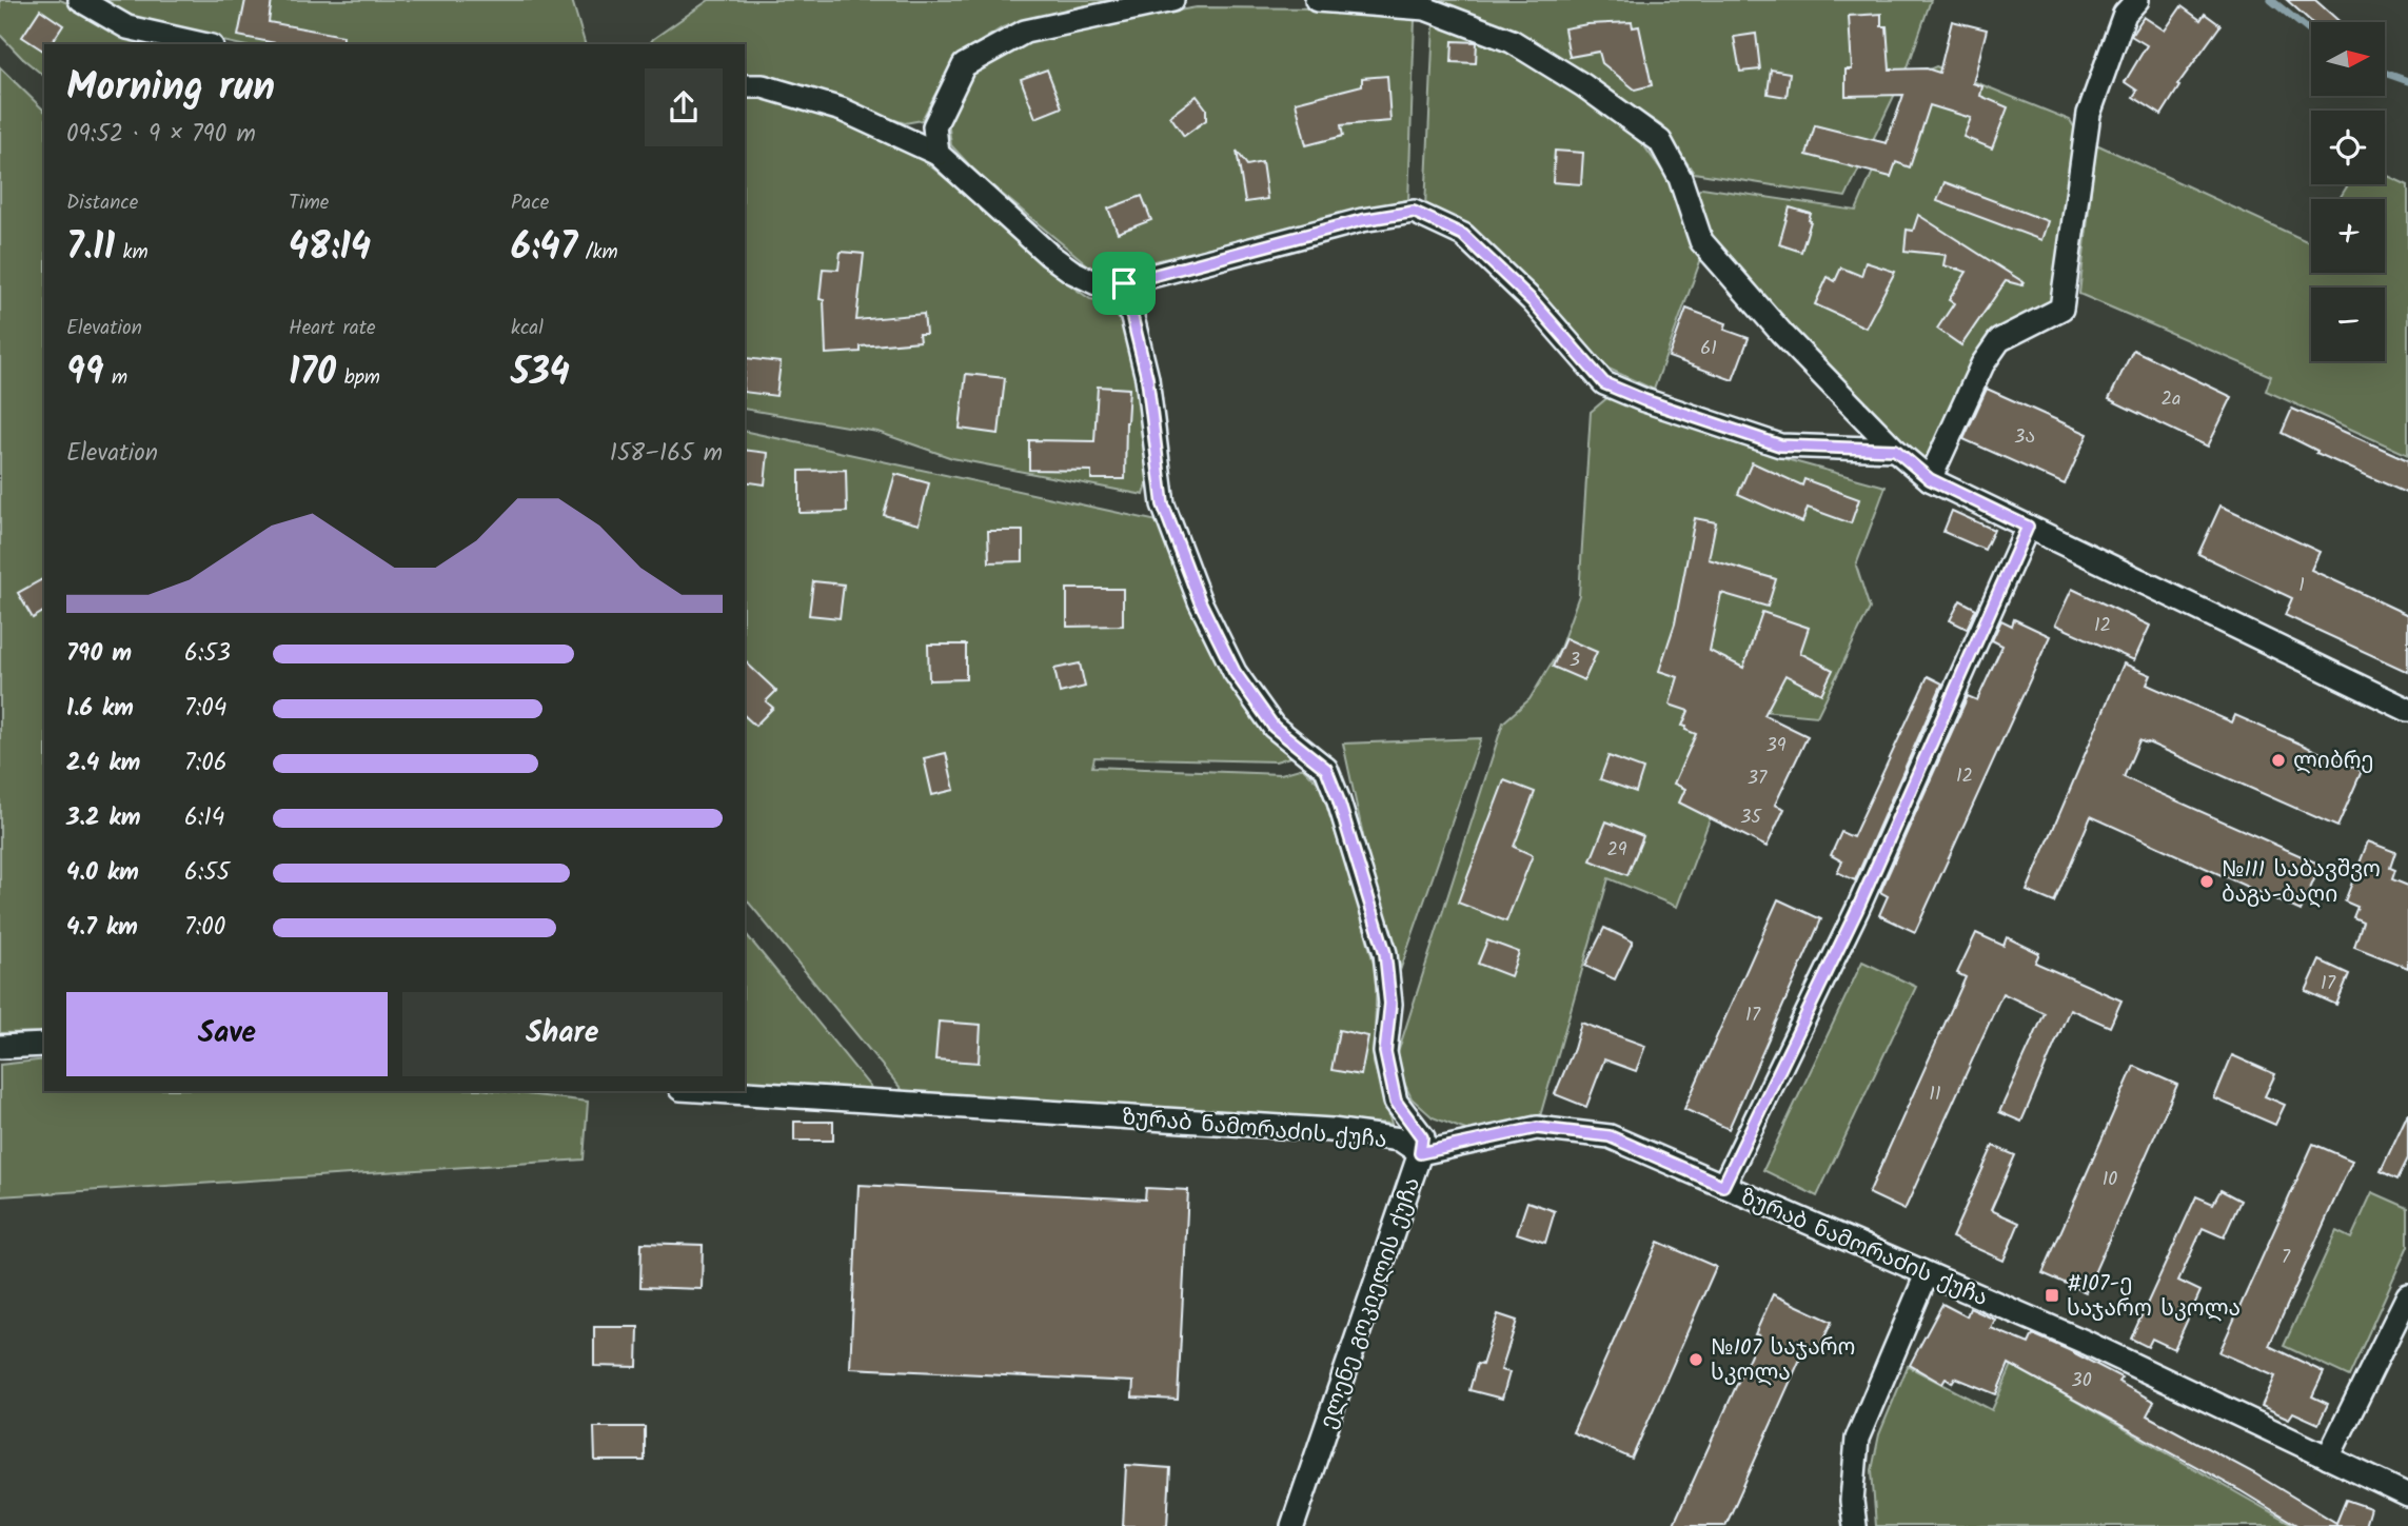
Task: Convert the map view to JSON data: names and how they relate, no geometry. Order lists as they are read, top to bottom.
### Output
{
  "streets": {
    "street": ["ზურაბ ნამორაძის ქუჩა", "ელენე გოკიელის ქუჩა"]
  },
  "crossings": [
    ["ზურაბ ნამორაძის ქუჩა", "ელენე გოკიელის ქუჩა"]
  ],
  "places": {
    "other": ["ლიბრე", "№111 საბავშვო ბაგა-ბაღი", "№107 საჯარო სკოლა"],
    "transit": ["#107-ე საჯარო სკოლა"]
  },
  "house_numbers": [
    "61",
    "2a",
    "3ა",
    "1",
    "12",
    "3",
    "39",
    "12",
    "37",
    "35",
    "29",
    "17",
    "17",
    "11",
    "10",
    "7",
    "30"
  ],
  "north": "right",
  "page": {
    "map_buttons": ["+", "−"],
    "heading": ["Morning run", "09:52 · 9 × 790 m"],
    "stats": [
      ["Distance", "7.11 km"],
      ["Time", "48:14"],
      ["Pace", "6:47 /km"],
      ["Elevation", "99 m"],
      ["Heart rate", "170 bpm"],
      ["kcal", "534"]
    ],
    "chart": ["Elevation", "158–165 m"],
    "list": [
      {
        "name": "790 m",
        "note": "6:53"
      },
      {
        "name": "1.6 km",
        "note": "7:04"
      },
      {
        "name": "2.4 km",
        "note": "7:06"
      },
      {
        "name": "3.2 km",
        "note": "6:14"
      },
      {
        "name": "4.0 km",
        "note": "6:55"
      },
      {
        "name": "4.7 km",
        "note": "7:00"
      }
    ],
    "buttons": ["Save", "Share"]
  }
}
